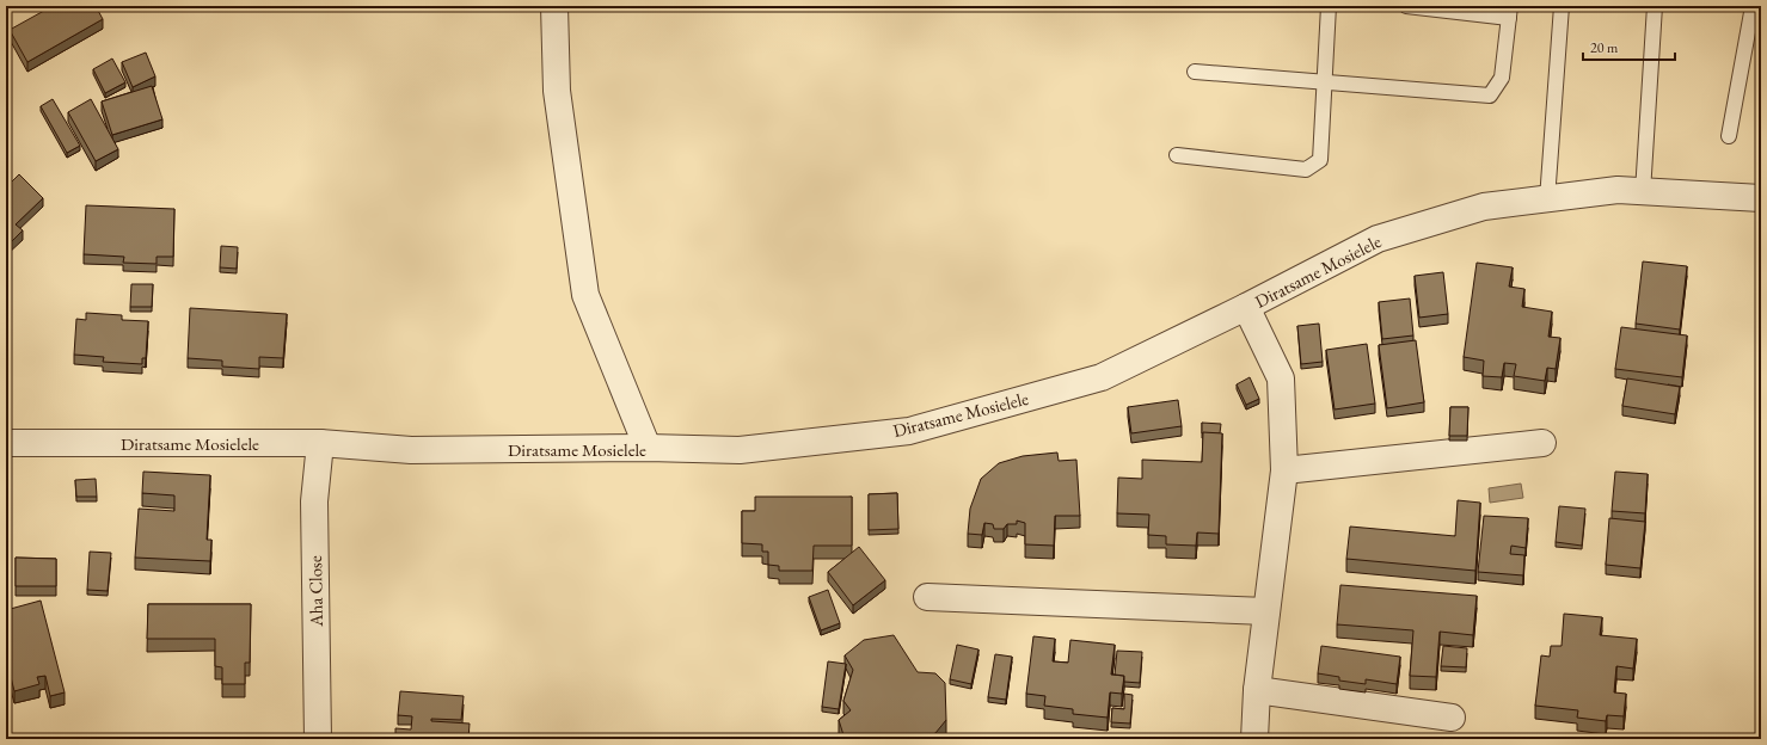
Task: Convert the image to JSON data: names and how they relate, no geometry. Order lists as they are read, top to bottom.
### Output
{
  "streets": {
    "street": ["Diratsame Mosielele", "Aha Close"]
  },
  "crossings": [
    ["Diratsame Mosielele", "Aha Close"]
  ],
  "scale_bar": "20 m"
}
